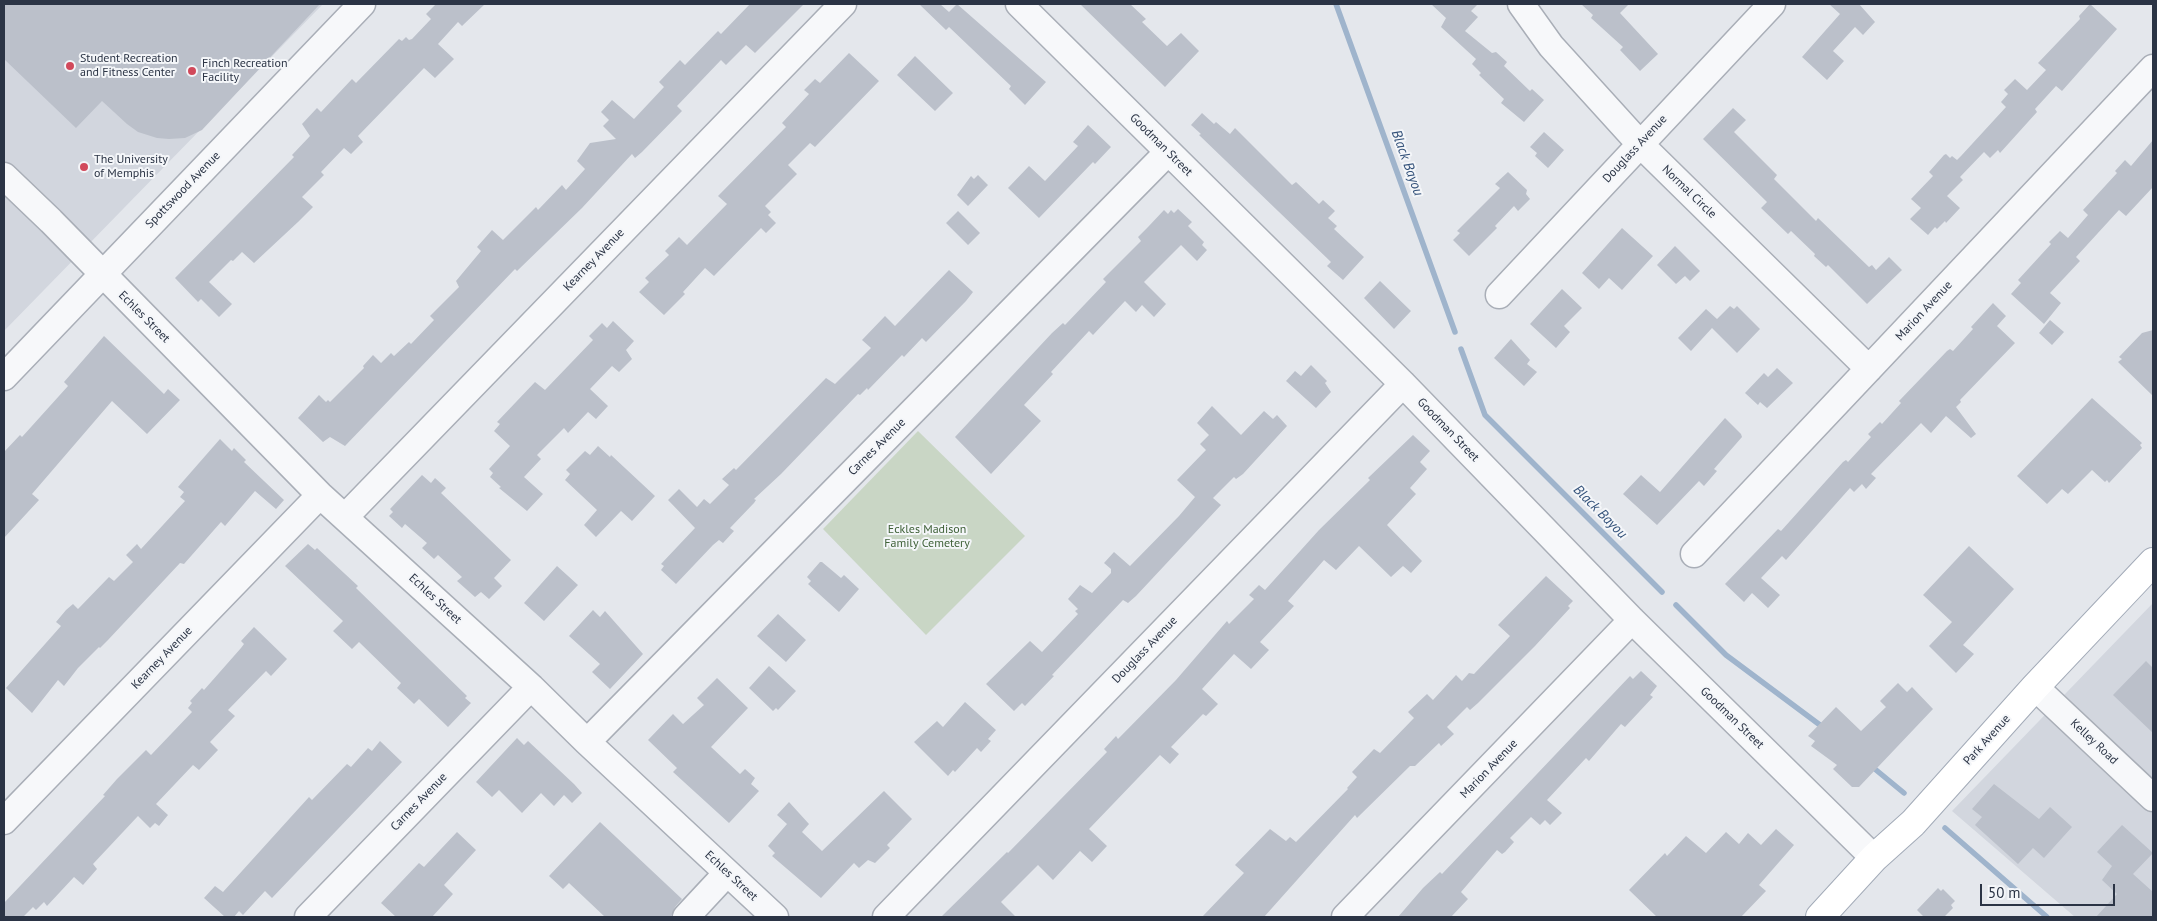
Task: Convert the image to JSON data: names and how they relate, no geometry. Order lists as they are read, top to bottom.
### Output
{
  "streets": {
    "main road": ["Park Avenue"],
    "street": [
      "Goodman Street",
      "Douglass Avenue",
      "Spottswood Avenue",
      "Normal Circle",
      "Kearney Avenue",
      "Marion Avenue",
      "Echles Street",
      "Carnes Avenue",
      "Kelley Road"
    ]
  },
  "crossings": [
    ["Goodman Street", "Douglass Avenue"],
    ["Goodman Street", "Marion Avenue"],
    ["Goodman Street", "Carnes Avenue"],
    ["Goodman Street", "Park Avenue"],
    ["Douglass Avenue", "Normal Circle"],
    ["Spottswood Avenue", "Echles Street"],
    ["Normal Circle", "Marion Avenue"],
    ["Kearney Avenue", "Echles Street"],
    ["Echles Street", "Carnes Avenue"],
    ["Park Avenue", "Kelley Road"]
  ],
  "water": ["Black Bayou"],
  "parks": ["Eckles Madison Family Cemetery"],
  "places": ["Student Recreation and Fitness Center", "Finch Recreation Facility", "The University of Memphis"],
  "scale_bar": "50 m"
}
